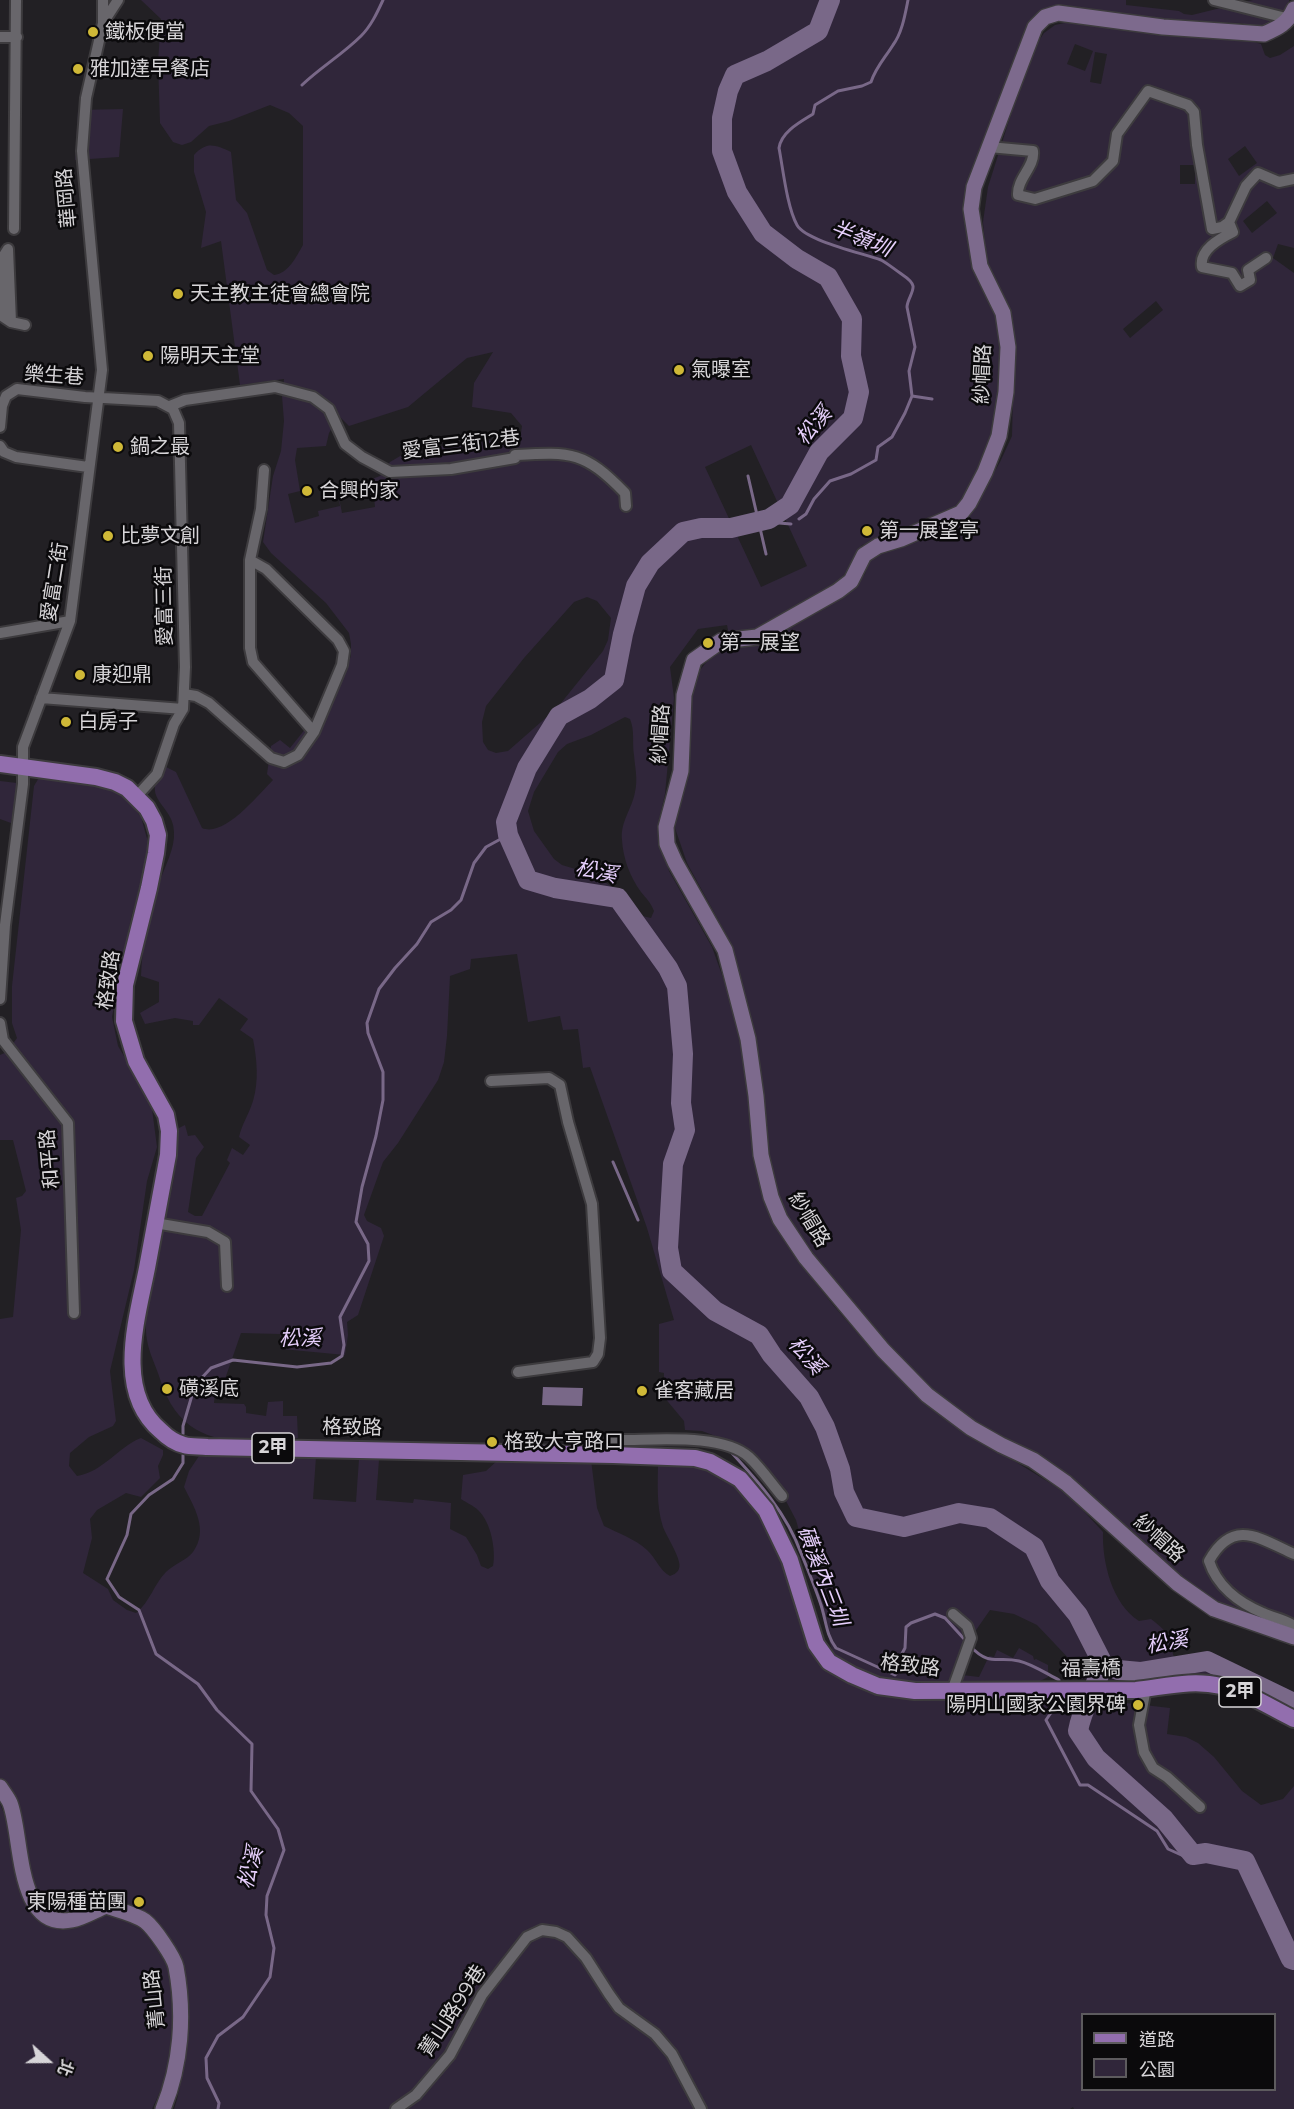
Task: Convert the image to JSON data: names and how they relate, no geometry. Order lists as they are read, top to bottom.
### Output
{
  "streets": {
    "main road": ["格致路", "2甲", "福壽橋"],
    "street": [
      "華岡路",
      "紗帽路",
      "樂生巷",
      "愛富三街12巷",
      "愛富二街",
      "愛富三街",
      "和平路",
      "菁山路",
      "菁山路99巷"
    ]
  },
  "crossings": [
    ["華岡路", "樂生巷"],
    ["華岡路", "愛富二街"],
    ["樂生巷", "愛富二街"],
    ["愛富三街12巷", "愛富三街"],
    ["愛富二街", "格致路"],
    ["愛富三街", "格致路"],
    ["格致路", "福壽橋"],
    ["2甲", "福壽橋"]
  ],
  "water": ["半嶺圳", "松溪", "磺溪內三圳"],
  "places": [
    "鐵板便當",
    "雅加達早餐店",
    "天主教主徒會總會院",
    "陽明天主堂",
    "氣曝室",
    "鍋之最",
    "合興的家",
    "第一展望亭",
    "比夢文創",
    "第一展望",
    "康迎鼎",
    "白房子",
    "磺溪底",
    "雀客藏居",
    "格致大亨路口",
    "陽明山國家公園界碑",
    "東陽種苗團"
  ],
  "legend": ["道路", "公園"],
  "north": "right"
}
